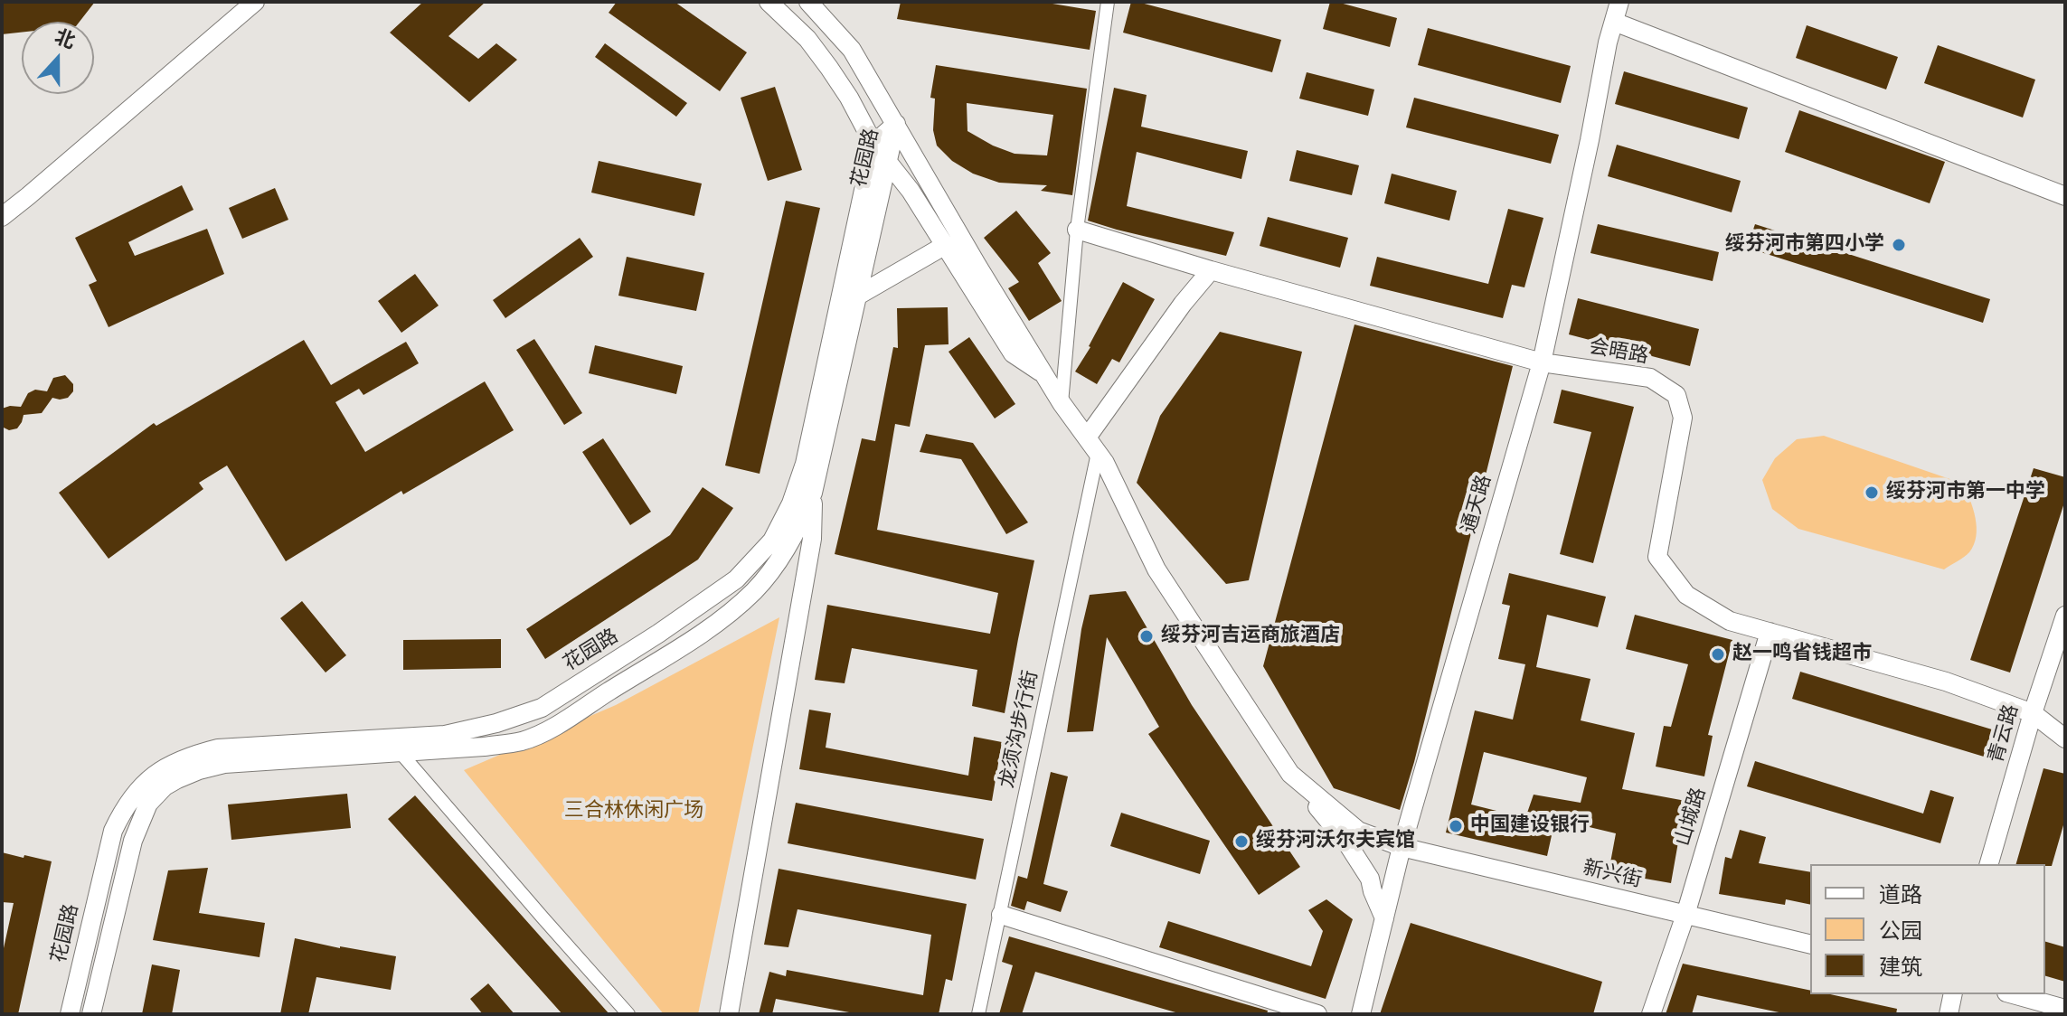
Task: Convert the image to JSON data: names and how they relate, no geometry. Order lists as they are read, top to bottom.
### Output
{
  "streets": {
    "main road": [
      "花园路",
      "会晤路",
      "通天路",
      "青云路",
      "山城路",
      "新兴街"
    ],
    "street": ["龙须沟步行街"]
  },
  "crossings": [
    ["会晤路", "通天路"],
    ["会晤路", "青云路"],
    ["会晤路", "山城路"],
    ["通天路", "新兴街"],
    ["山城路", "新兴街"]
  ],
  "parks": ["三合林休闲广场"],
  "places": [
    "绥芬河市第四小学",
    "绥芬河市第一中学",
    "绥芬河吉运商旅酒店",
    "赵一鸣省钱超市",
    "中国建设银行",
    "绥芬河沃尔夫宾馆"
  ],
  "legend": ["道路", "公园", "建筑"],
  "north": "top"
}
